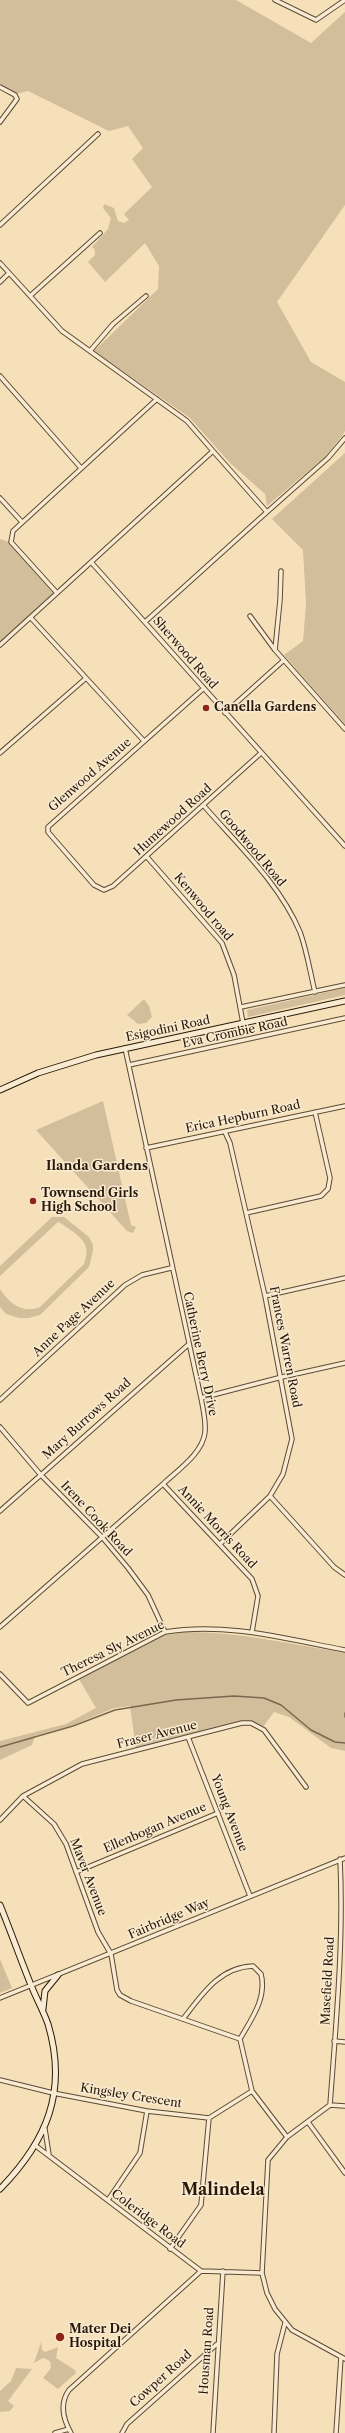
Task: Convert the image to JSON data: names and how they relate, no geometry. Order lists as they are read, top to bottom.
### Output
{
  "streets": {
    "main road": ["Esigodini Road"],
    "street": [
      "Sherwood Road",
      "Glenwood Avenue",
      "Humewood Road",
      "Goodwood Road",
      "Kenwood road",
      "Eva Crombie Road",
      "Erica Hepburn Road",
      "Anne Page Avenue",
      "Frances Warren Road",
      "Catherine Berry Drive",
      "Mary Burrows Road",
      "Irene Cook Road",
      "Annie Morris Road",
      "Theresa Sly Avenue",
      "Fraser Avenue",
      "Young Avenue",
      "Ellenbogan Avenue",
      "Maver Avenue",
      "Fairbridge Way",
      "Masefield Road",
      "Kingsley Crescent",
      "Coleridge Road",
      "Housman Road",
      "Cowper Road"
    ]
  },
  "crossings": [
    ["Sherwood Road", "Glenwood Avenue"],
    ["Sherwood Road", "Humewood Road"],
    ["Glenwood Avenue", "Humewood Road"],
    ["Humewood Road", "Goodwood Road"],
    ["Humewood Road", "Kenwood road"],
    ["Kenwood road", "Esigodini Road"],
    ["Esigodini Road", "Catherine Berry Drive"],
    ["Eva Crombie Road", "Catherine Berry Drive"],
    ["Erica Hepburn Road", "Frances Warren Road"],
    ["Erica Hepburn Road", "Catherine Berry Drive"],
    ["Anne Page Avenue", "Catherine Berry Drive"],
    ["Frances Warren Road", "Annie Morris Road"],
    ["Catherine Berry Drive", "Mary Burrows Road"],
    ["Catherine Berry Drive", "Irene Cook Road"],
    ["Catherine Berry Drive", "Annie Morris Road"],
    ["Mary Burrows Road", "Irene Cook Road"],
    ["Irene Cook Road", "Theresa Sly Avenue"],
    ["Annie Morris Road", "Theresa Sly Avenue"],
    ["Fraser Avenue", "Young Avenue"],
    ["Fraser Avenue", "Maver Avenue"],
    ["Young Avenue", "Ellenbogan Avenue"],
    ["Young Avenue", "Fairbridge Way"],
    ["Ellenbogan Avenue", "Maver Avenue"],
    ["Maver Avenue", "Fairbridge Way"],
    ["Fairbridge Way", "Masefield Road"],
    ["Housman Road", "Cowper Road"]
  ],
  "districts": ["Ilanda Gardens", "Malindela"],
  "places": ["Canella Gardens", "Townsend Girls High School", "Mater Dei Hospital"]
}
